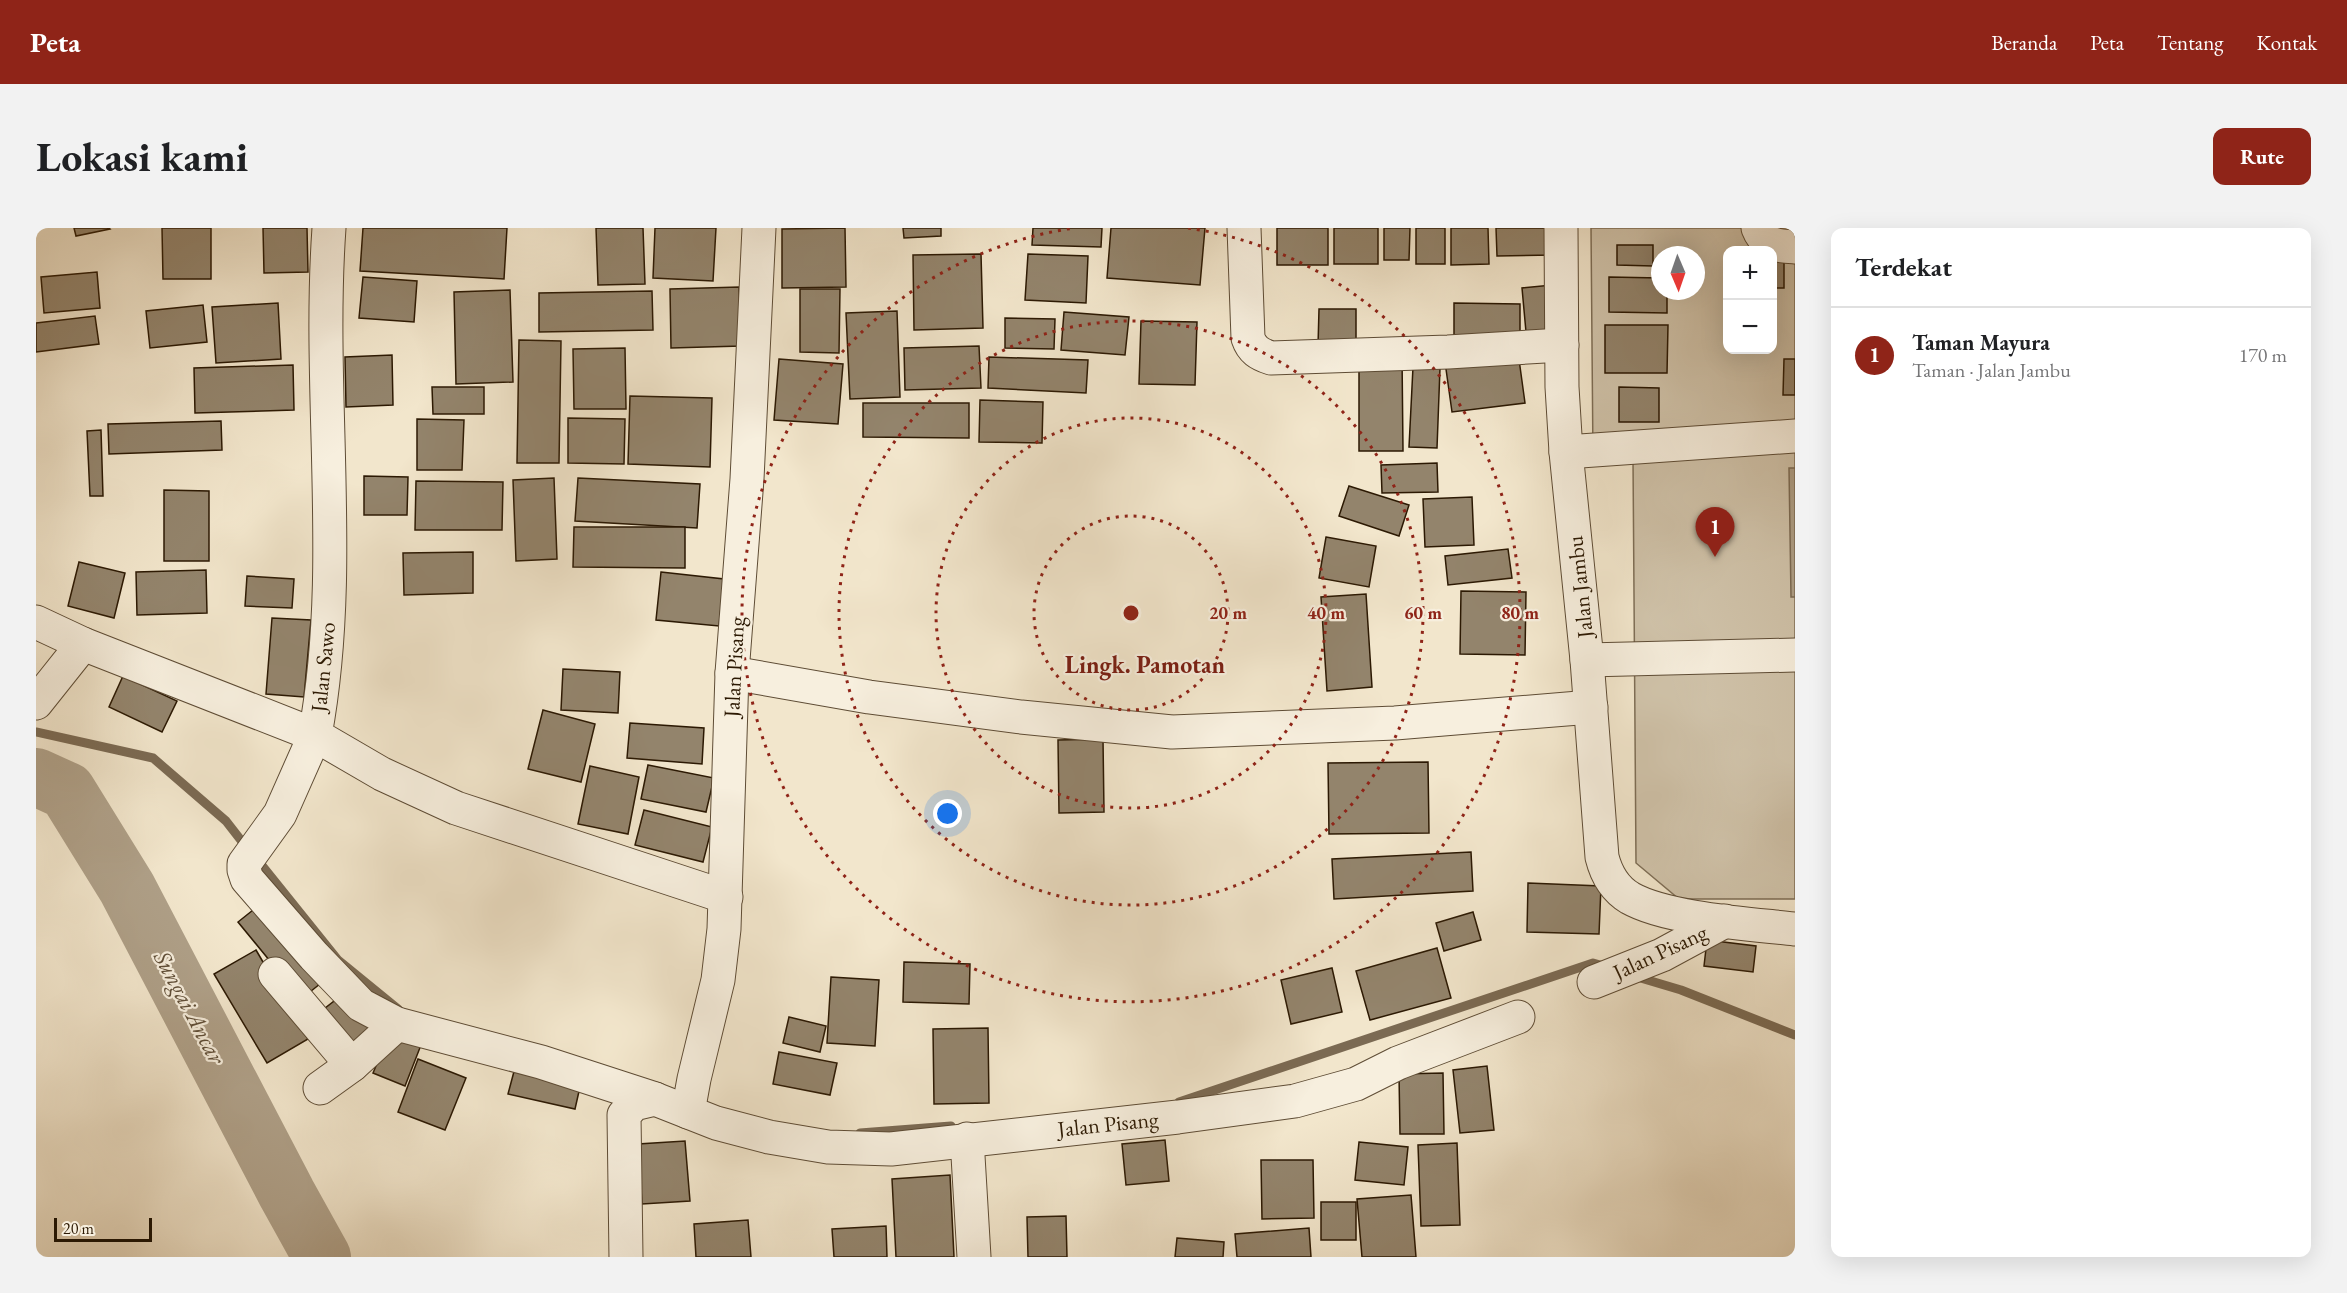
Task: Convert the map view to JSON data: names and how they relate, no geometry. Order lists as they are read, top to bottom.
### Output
{
  "streets": {
    "street": ["Jalan Jambu", "Jalan Sawo", "Jalan Pisang"]
  },
  "crossings": [
    ["Jalan Jambu", "Jalan Pisang"],
    ["Jalan Sawo", "Jalan Pisang"]
  ],
  "districts": ["Lingk. Pamotan"],
  "water": ["Sungai Ancar"],
  "scale_bar": "20 m",
  "north": "bottom",
  "page": {
    "header": "Peta",
    "nav": [
      "Beranda",
      "Peta",
      "Tentang",
      "Kontak"
    ],
    "buttons": "Rute",
    "title": "Lokasi kami",
    "heading": "Terdekat",
    "map_buttons": ["+", "−"],
    "list": [
      {
        "mark": "1",
        "name": "Taman Mayura",
        "note": "Taman · Jalan Jambu",
        "value": "170 m"
      }
    ],
    "pins": "1",
    "scale": "20 m"
  },
  "rings": [
    "20 m",
    "40 m",
    "60 m",
    "80 m"
  ]
}
